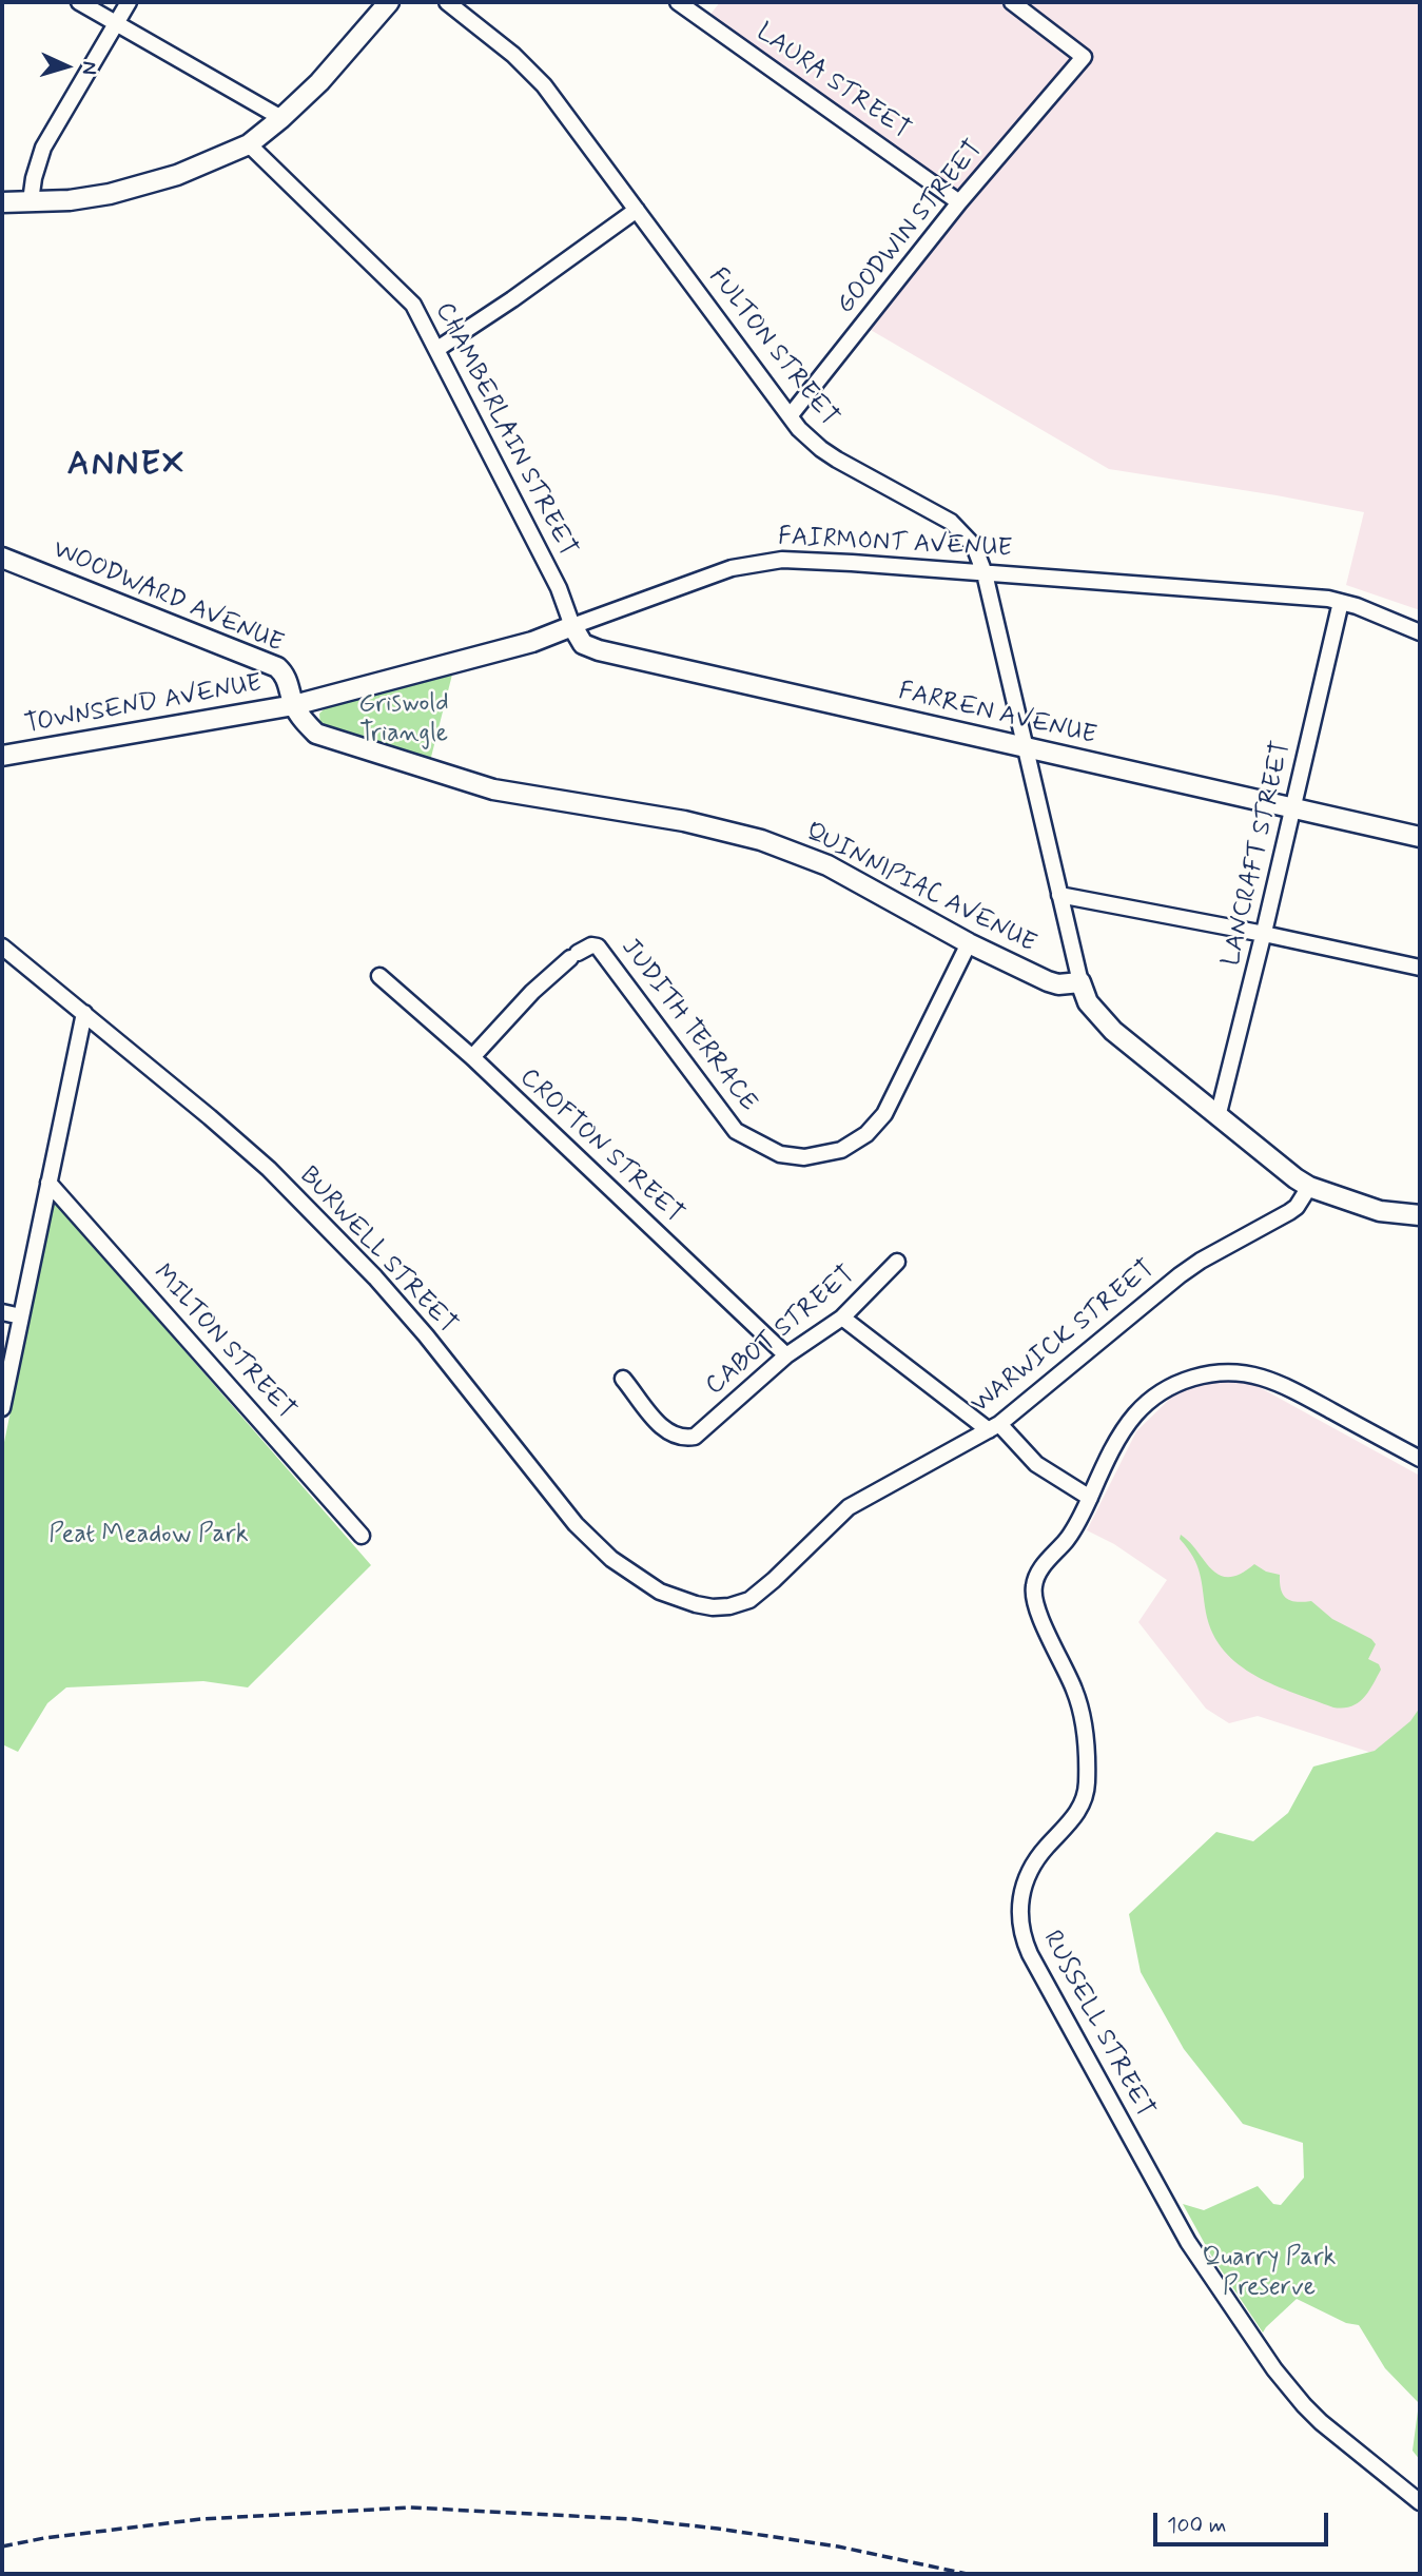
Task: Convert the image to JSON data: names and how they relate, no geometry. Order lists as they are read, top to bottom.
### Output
{
  "streets": {
    "main road": [
      "FAIRMONT AVENUE",
      "WOODWARD AVENUE",
      "TOWNSEND AVENUE",
      "FARREN AVENUE",
      "QUINNIPIAC AVENUE"
    ],
    "street": [
      "LAURA STREET",
      "GOODWIN STREET",
      "FULTON STREET",
      "CHAMBERLAIN STREET",
      "LANCRAFT STREET",
      "JUDITH TERRACE",
      "CROFTON STREET",
      "BURWELL STREET",
      "CABOT STREET",
      "WARWICK STREET",
      "MILTON STREET",
      "RUSSELL STREET"
    ]
  },
  "crossings": [
    ["LAURA STREET", "GOODWIN STREET"],
    ["GOODWIN STREET", "FULTON STREET"],
    ["FULTON STREET", "FAIRMONT AVENUE"],
    ["FULTON STREET", "FARREN AVENUE"],
    ["FULTON STREET", "QUINNIPIAC AVENUE"],
    ["CHAMBERLAIN STREET", "FAIRMONT AVENUE"],
    ["CHAMBERLAIN STREET", "FARREN AVENUE"],
    ["FAIRMONT AVENUE", "WOODWARD AVENUE"],
    ["FAIRMONT AVENUE", "TOWNSEND AVENUE"],
    ["FAIRMONT AVENUE", "FARREN AVENUE"],
    ["FAIRMONT AVENUE", "LANCRAFT STREET"],
    ["FAIRMONT AVENUE", "QUINNIPIAC AVENUE"],
    ["WOODWARD AVENUE", "TOWNSEND AVENUE"],
    ["WOODWARD AVENUE", "QUINNIPIAC AVENUE"],
    ["TOWNSEND AVENUE", "QUINNIPIAC AVENUE"],
    ["FARREN AVENUE", "LANCRAFT STREET"],
    ["QUINNIPIAC AVENUE", "JUDITH TERRACE"],
    ["JUDITH TERRACE", "CROFTON STREET"],
    ["CROFTON STREET", "CABOT STREET"],
    ["BURWELL STREET", "WARWICK STREET"]
  ],
  "districts": ["ANNEX"],
  "parks": ["Griswold Triangle", "Peat Meadow Park", "Quarry Park Preserve"],
  "scale_bar": "100 m",
  "north": "right"
}
